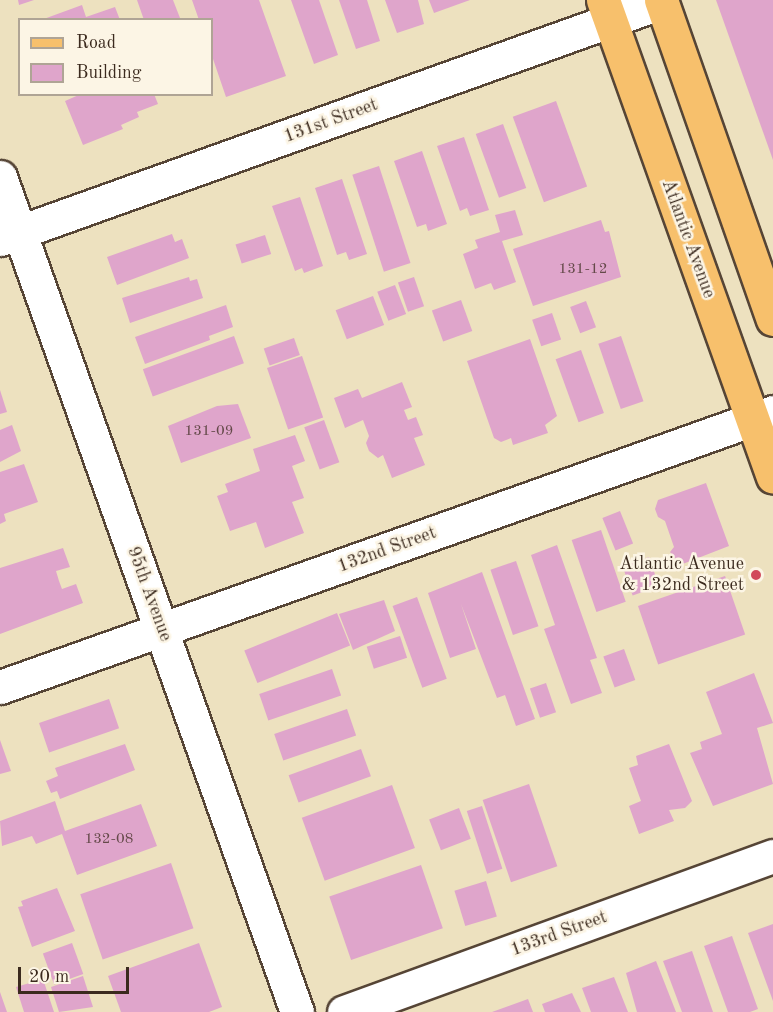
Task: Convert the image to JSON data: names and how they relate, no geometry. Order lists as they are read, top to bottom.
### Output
{
  "streets": {
    "main road": ["Atlantic Avenue"],
    "street": [
      "131st Street",
      "132nd Street",
      "95th Avenue",
      "133rd Street"
    ]
  },
  "crossings": [
    ["131st Street", "Atlantic Avenue"],
    ["131st Street", "95th Avenue"],
    ["Atlantic Avenue", "132nd Street"],
    ["132nd Street", "95th Avenue"]
  ],
  "places": ["Atlantic Avenue & 132nd Street"],
  "house_numbers": ["131-12", "131-09", "132-08"],
  "legend": ["Road", "Building"],
  "scale_bar": "20 m"
}
